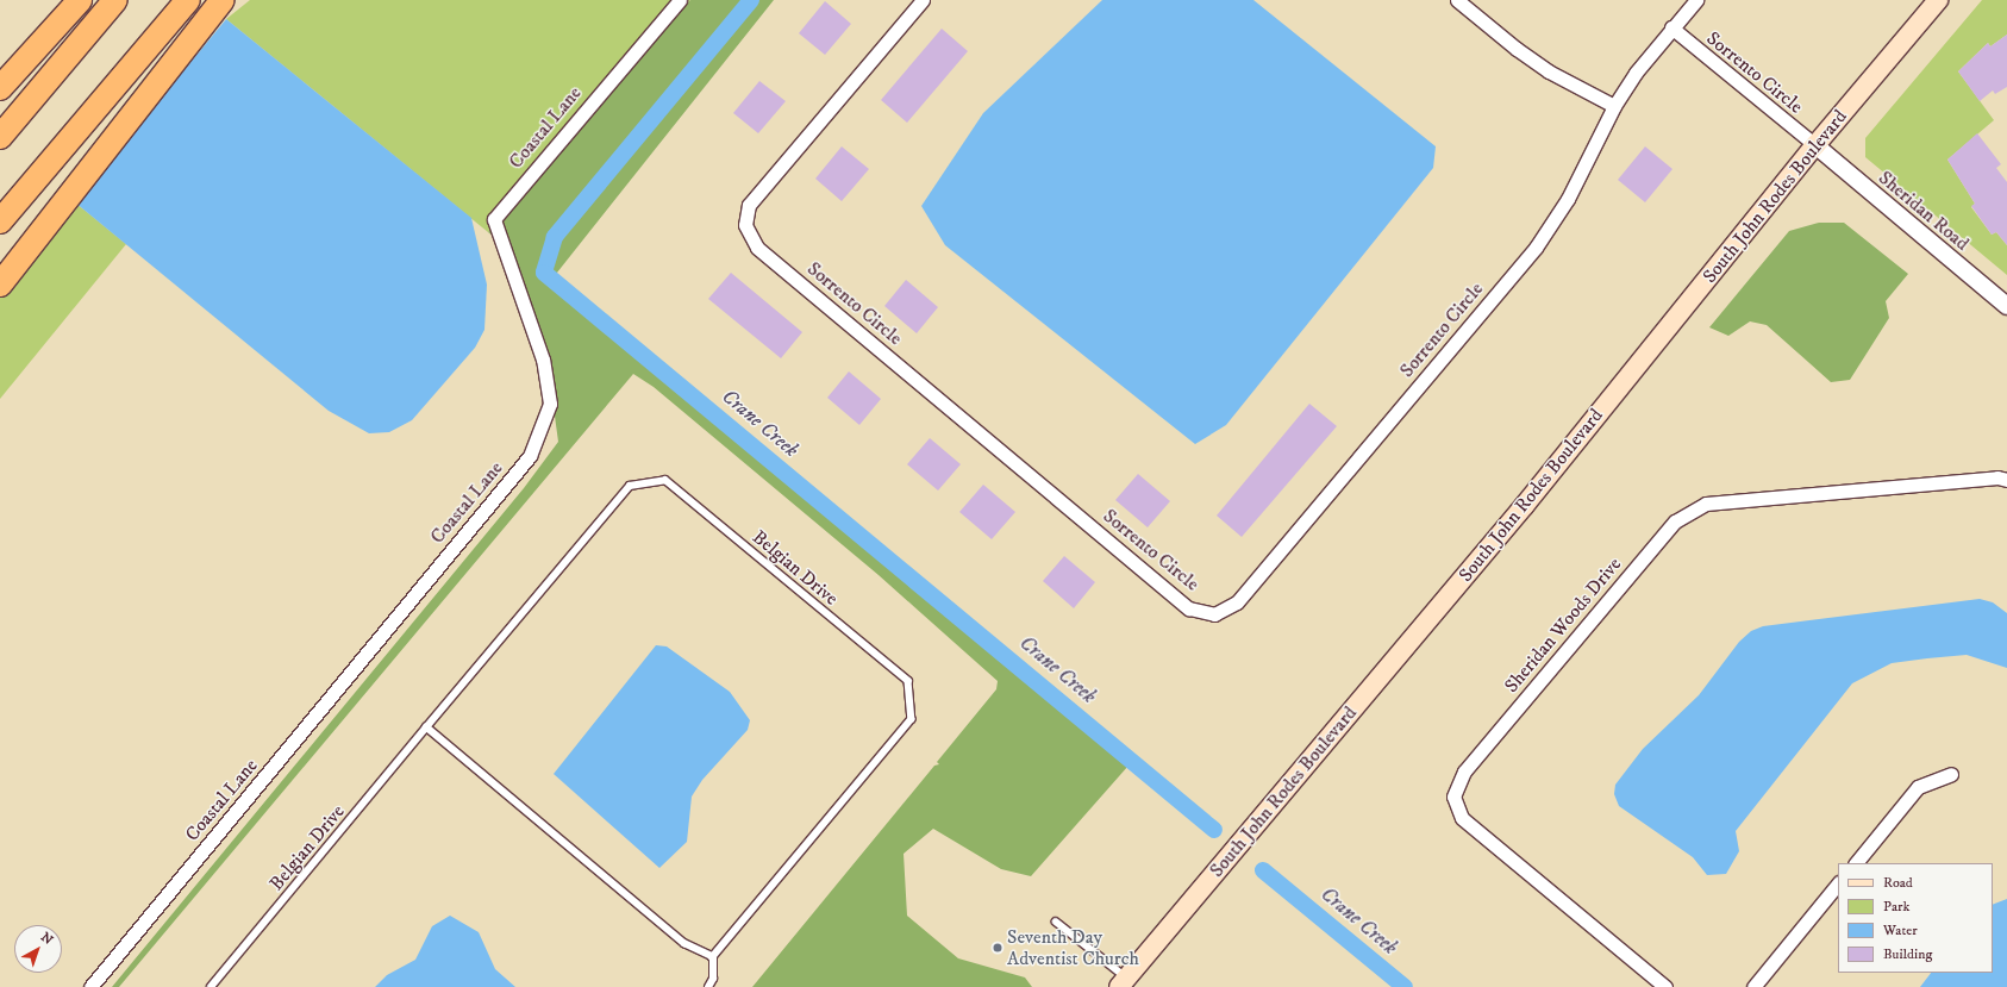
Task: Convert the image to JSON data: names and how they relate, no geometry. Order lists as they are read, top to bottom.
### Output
{
  "streets": {
    "main road": ["South John Rodes Boulevard"],
    "street": [
      "Sorrento Circle",
      "Coastal Lane",
      "Sheridan Road",
      "Sheridan Woods Drive"
    ],
    "lane": ["Belgian Drive"]
  },
  "crossings": [
    ["Sorrento Circle", "South John Rodes Boulevard"],
    ["Sorrento Circle", "Sheridan Road"],
    ["South John Rodes Boulevard", "Sheridan Road"]
  ],
  "water": ["Crane Creek"],
  "places": ["Seventh Day Adventist Church"],
  "legend": [
    "Road",
    "Park",
    "Water",
    "Building"
  ],
  "north": "top right"
}
